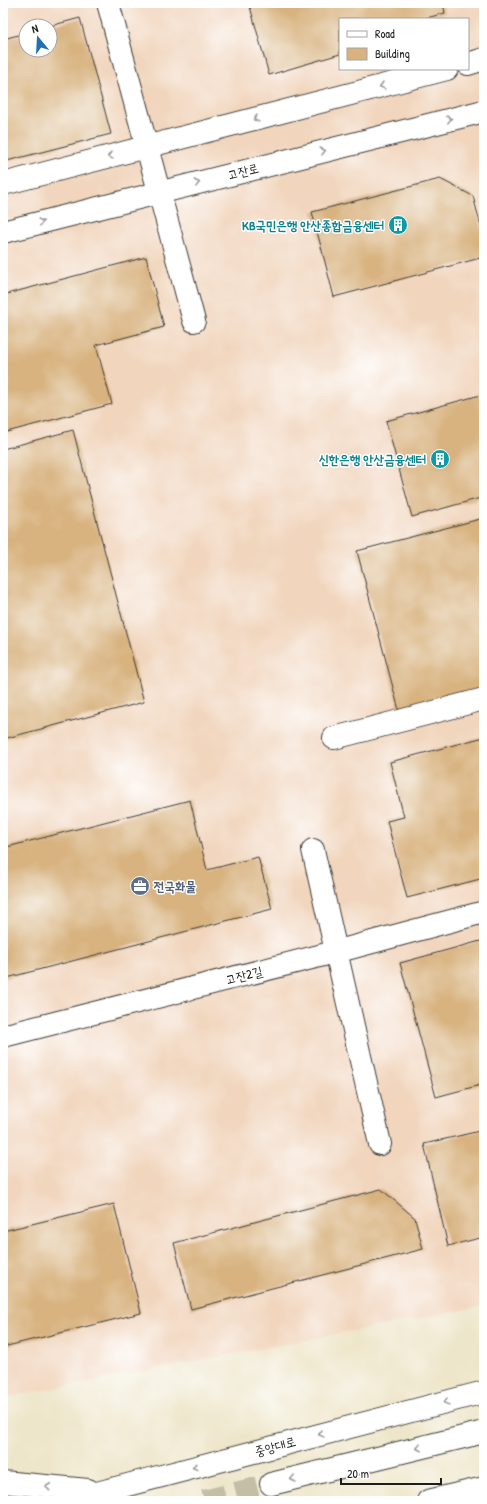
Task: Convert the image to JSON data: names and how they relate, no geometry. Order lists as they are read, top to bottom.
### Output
{
  "streets": {
    "street": ["고잔로", "고잔2길", "중앙대로"]
  },
  "places": {
    "building": ["KB국민은행 안산종합금융센터", "신한은행 안산금융센터"],
    "office": ["전국화물"]
  },
  "legend": ["Road", "Building"],
  "scale_bar": "20 m",
  "north": "top"
}
